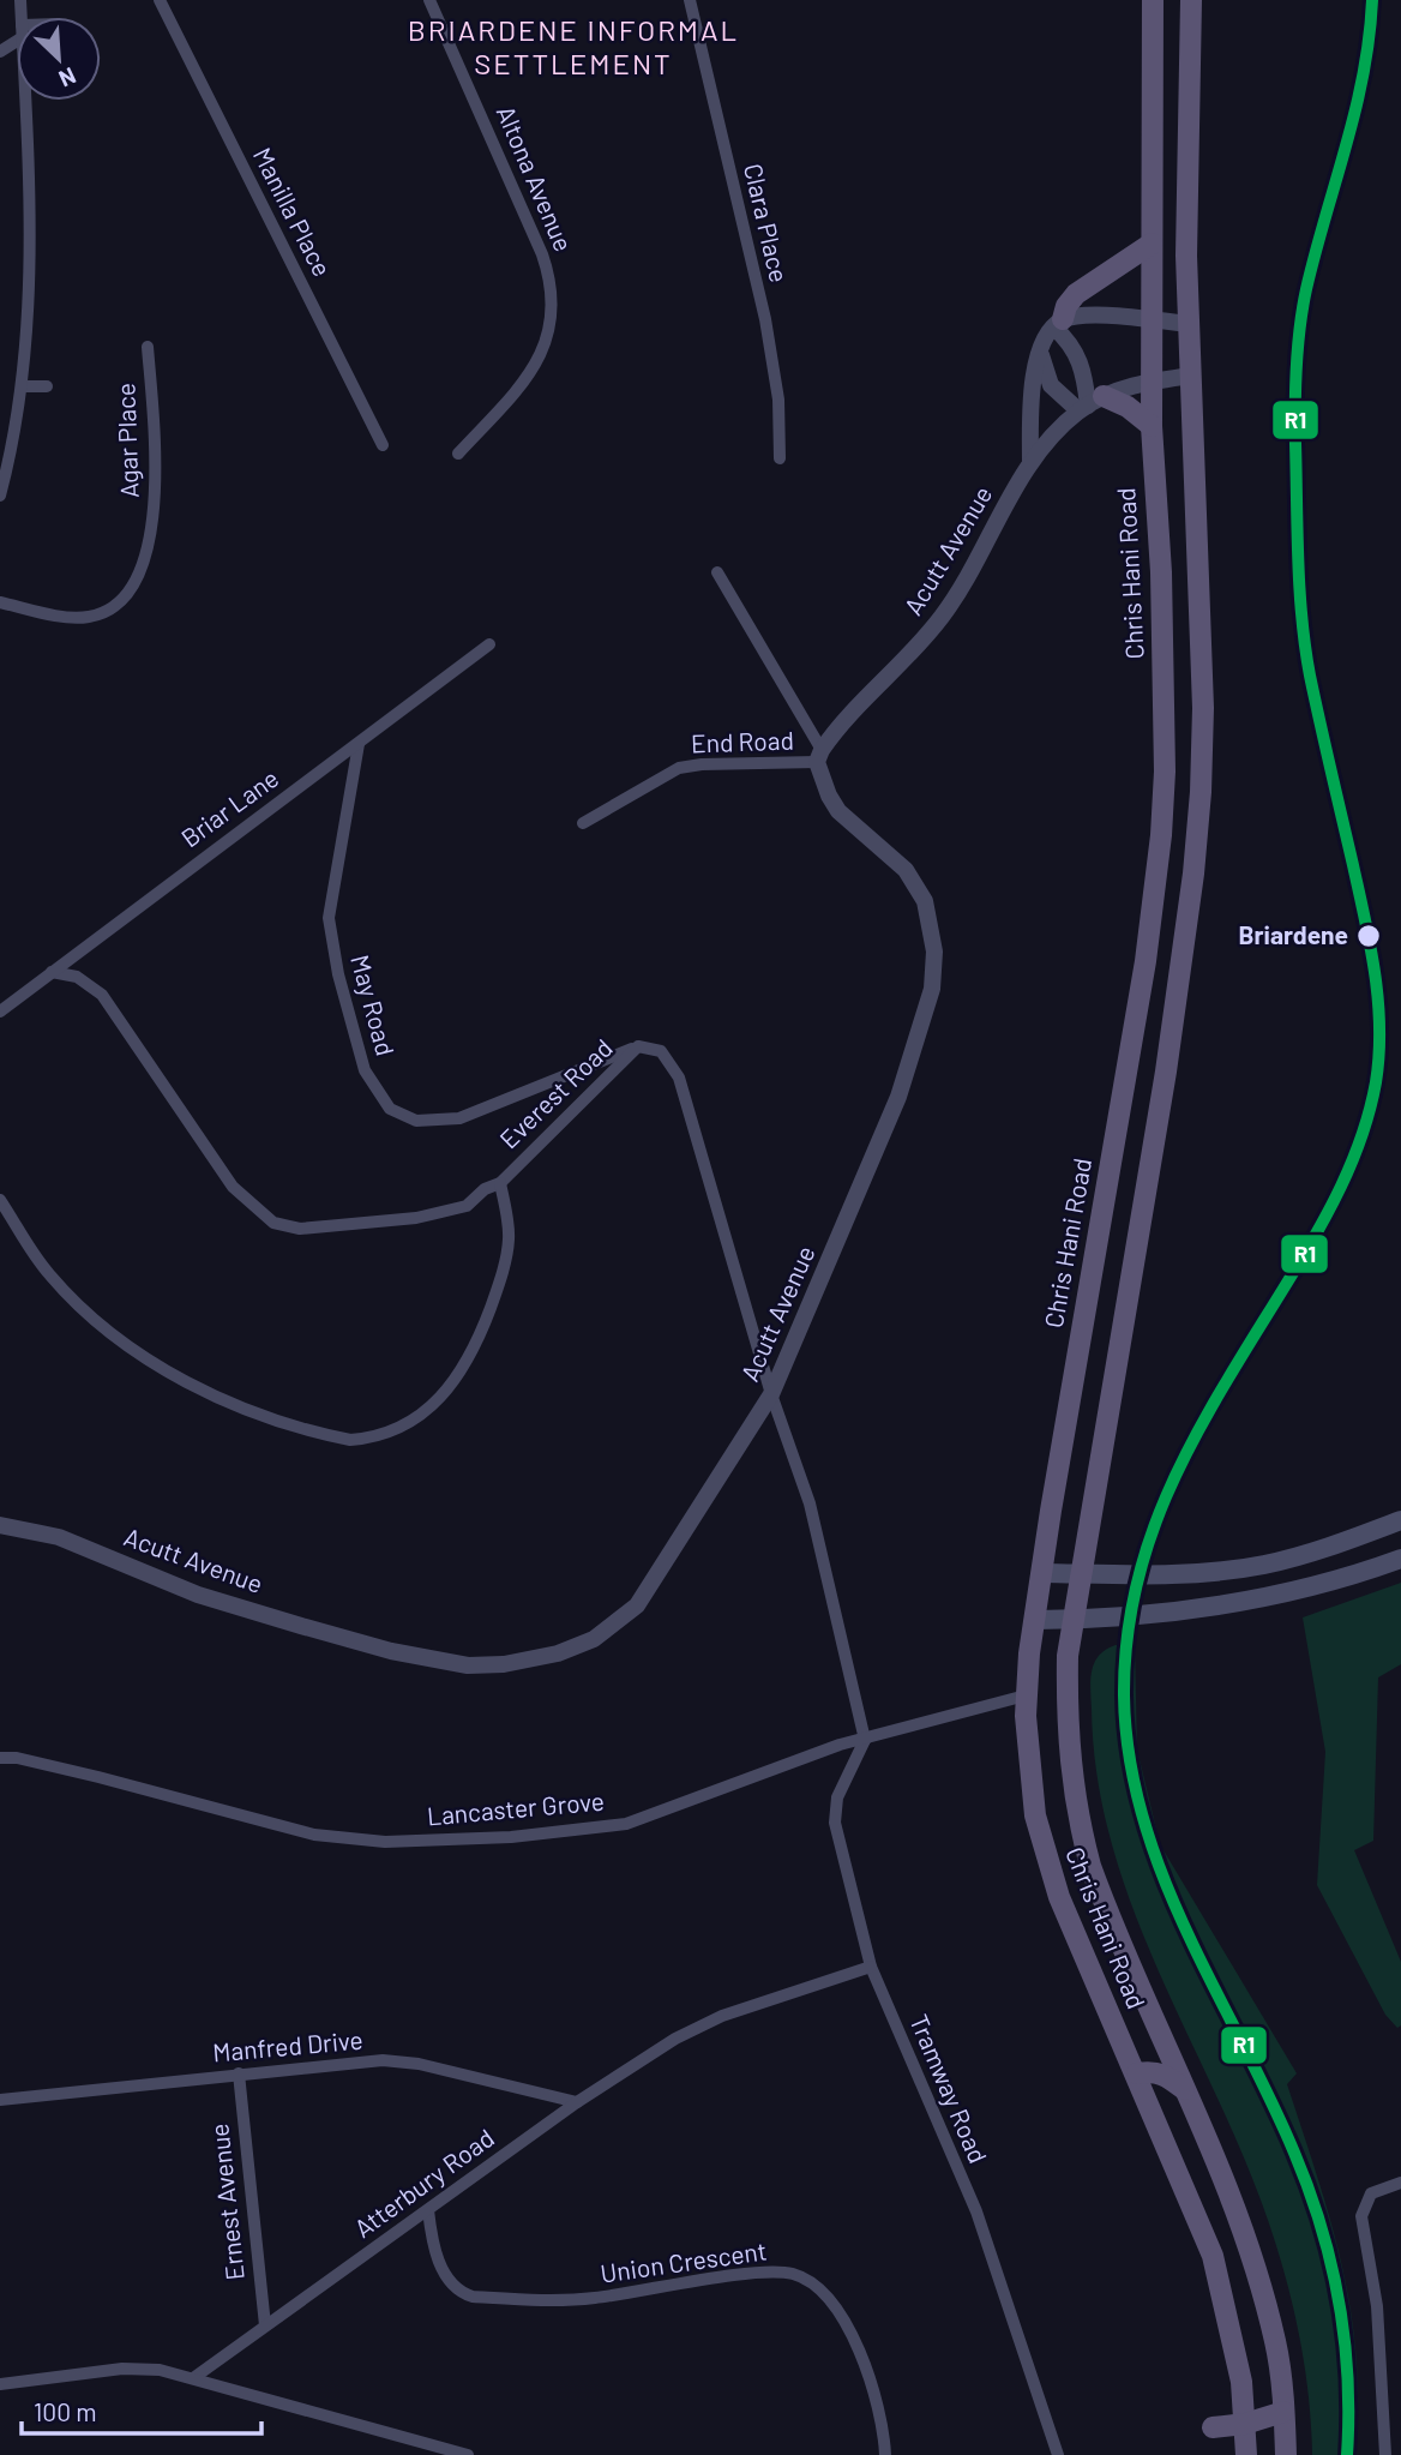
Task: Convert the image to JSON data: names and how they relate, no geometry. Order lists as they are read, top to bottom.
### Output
{
  "streets": {
    "main road": ["Chris Hani Road"],
    "street": [
      "Altona Avenue",
      "Manilla Place",
      "Clara Place",
      "Agar Place",
      "Acutt Avenue",
      "End Road",
      "Briar Lane",
      "May Road",
      "Everest Road",
      "Lancaster Grove",
      "Manfred Drive",
      "Tramway Road",
      "Atterbury Road",
      "Ernest Avenue",
      "Union Crescent"
    ]
  },
  "crossings": [
    ["Acutt Avenue", "End Road"],
    ["Acutt Avenue", "Everest Road"],
    ["Chris Hani Road", "Lancaster Grove"],
    ["Briar Lane", "May Road"],
    ["Briar Lane", "Everest Road"],
    ["May Road", "Everest Road"],
    ["Everest Road", "Lancaster Grove"],
    ["Everest Road", "Tramway Road"],
    ["Lancaster Grove", "Tramway Road"],
    ["Manfred Drive", "Atterbury Road"],
    ["Manfred Drive", "Ernest Avenue"],
    ["Tramway Road", "Atterbury Road"],
    ["Atterbury Road", "Ernest Avenue"],
    ["Atterbury Road", "Union Crescent"]
  ],
  "districts": ["BRIARDENE INFORMAL SETTLEMENT"],
  "places": ["Briardene"],
  "lines": ["transit line R1"],
  "scale_bar": "100 m",
  "north": "bottom right"
}
